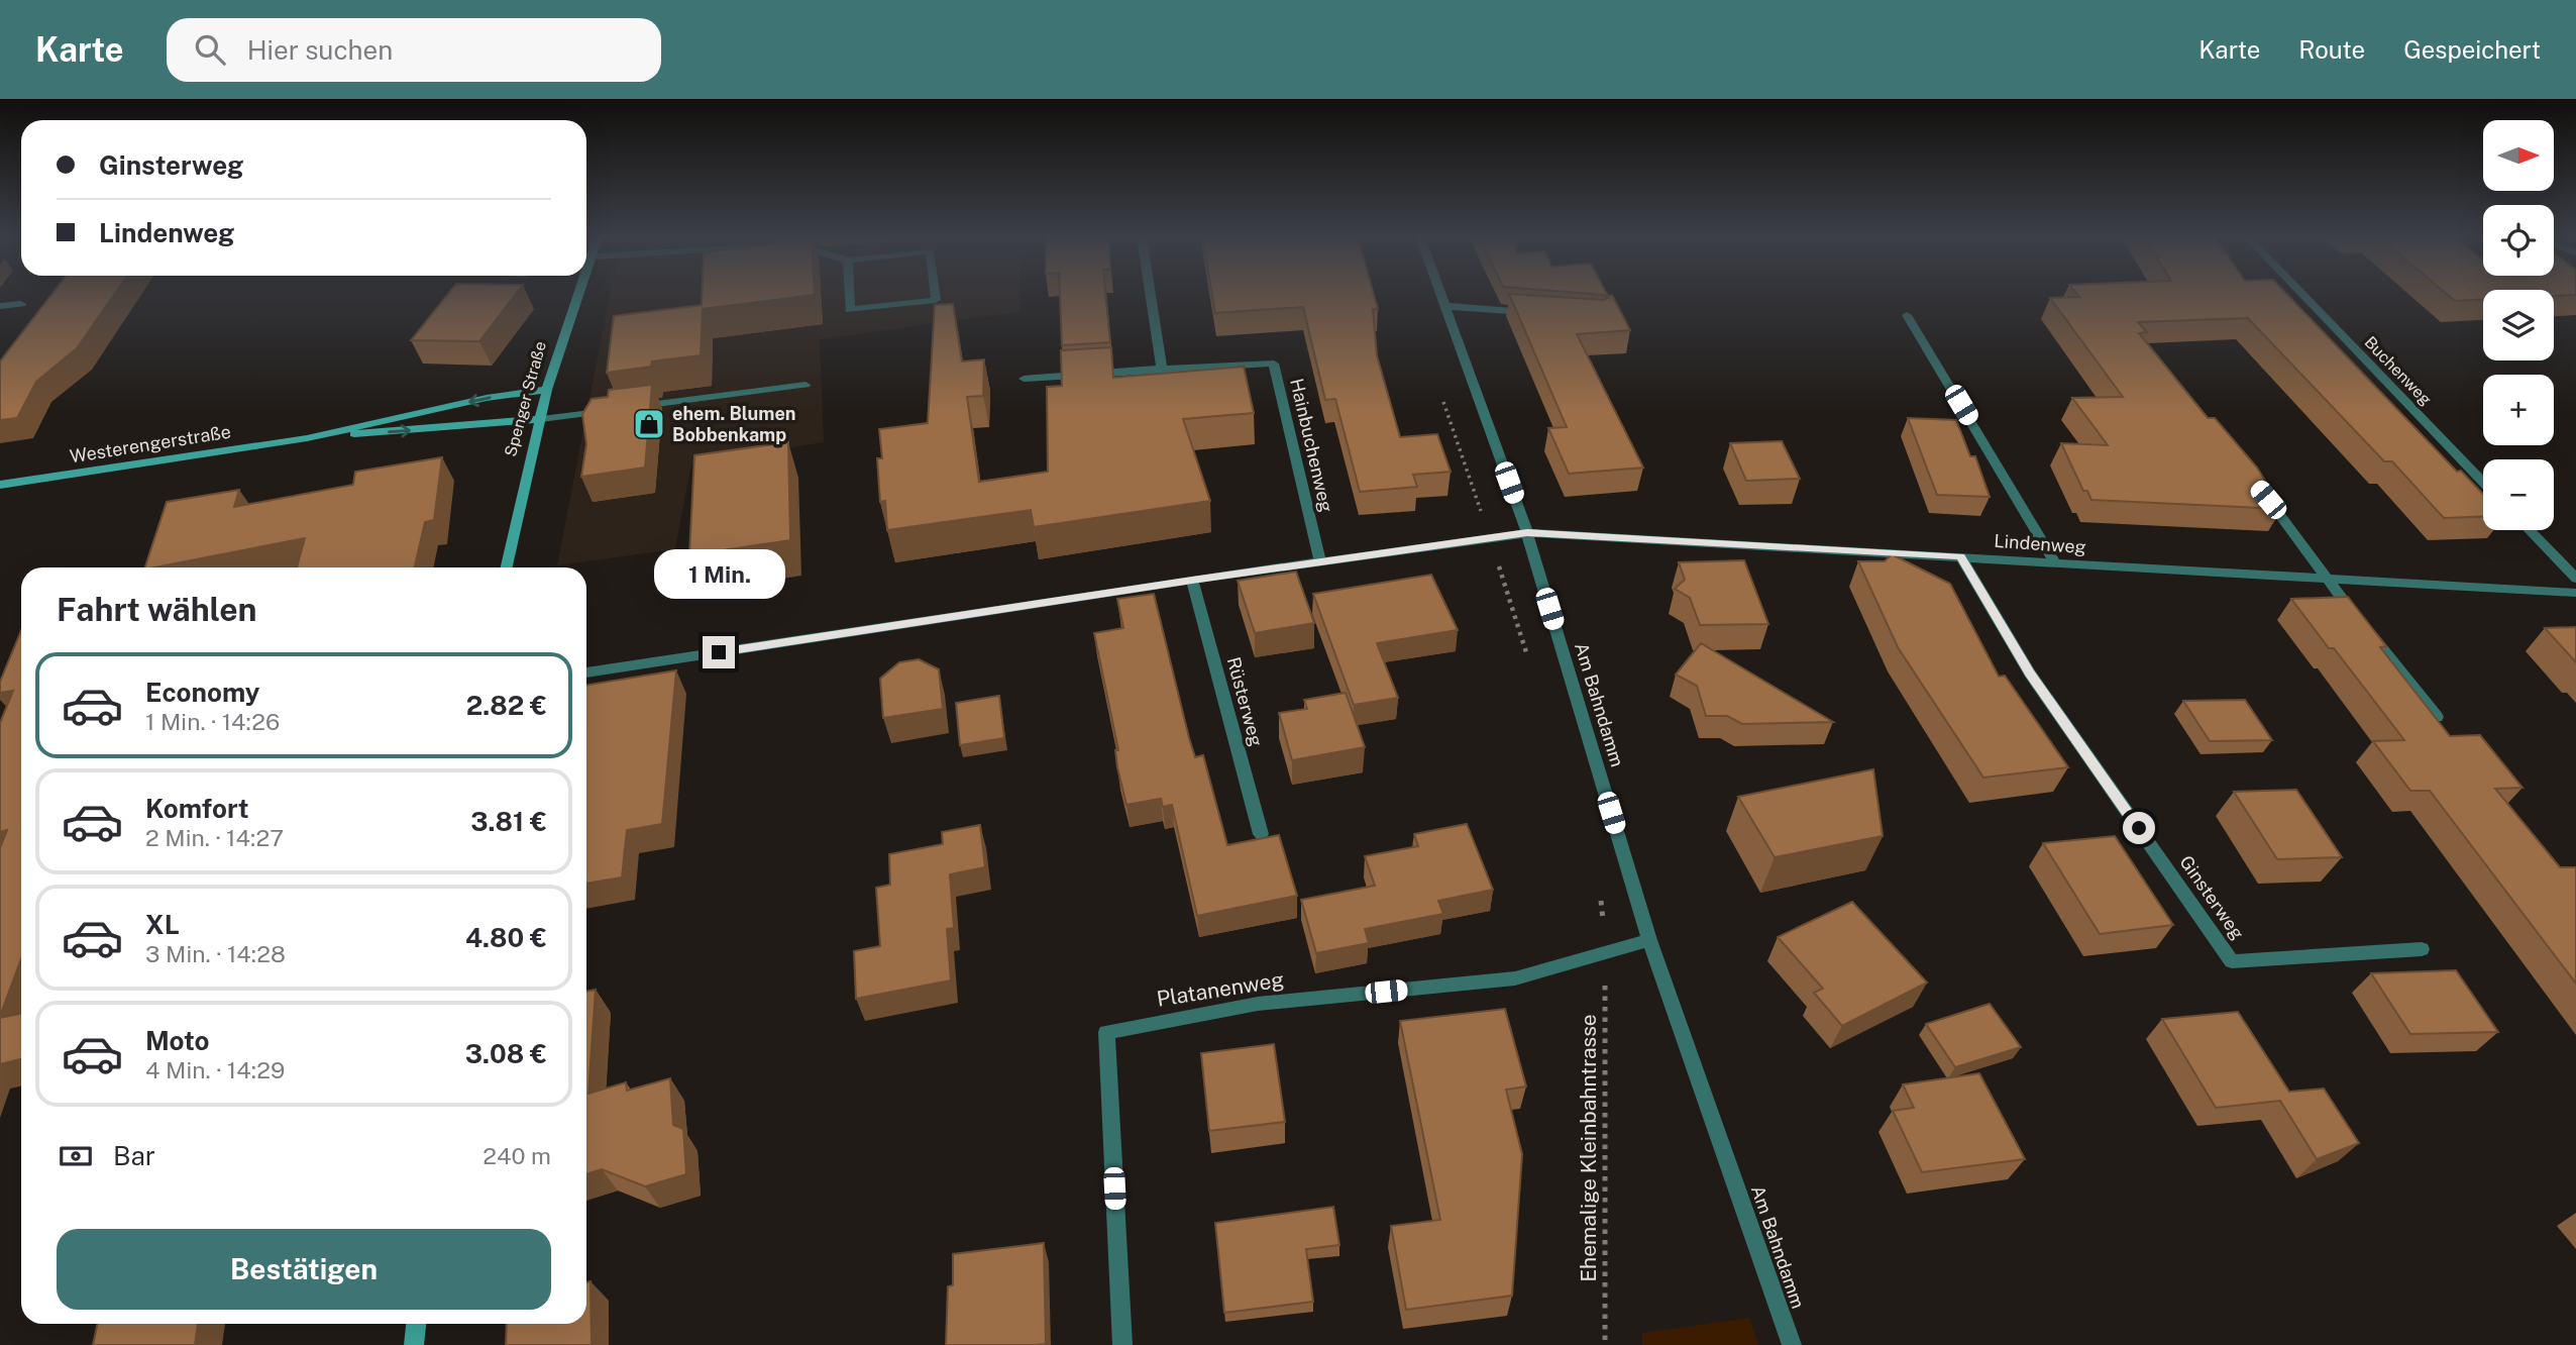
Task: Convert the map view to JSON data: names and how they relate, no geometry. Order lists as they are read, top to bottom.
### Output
{
  "streets": {
    "street": [
      "Buchenweg",
      "Spenger Straße",
      "Westerengerstraße",
      "Hainbuchenweg",
      "Lindenweg",
      "Rüsterweg",
      "Am Bahndamm",
      "Ginsterweg",
      "Platanenweg"
    ],
    "path": ["Ehemalige Kleinbahntrasse"]
  },
  "crossings": [
    ["Spenger Straße", "Westerengerstraße"],
    ["Hainbuchenweg", "Lindenweg"],
    ["Lindenweg", "Rüsterweg"],
    ["Lindenweg", "Am Bahndamm"],
    ["Lindenweg", "Ginsterweg"],
    ["Am Bahndamm", "Platanenweg"],
    ["Platanenweg", "Ehemalige Kleinbahntrasse"]
  ],
  "places": {
    "shop": ["ehem. Blumen Bobbenkamp"]
  },
  "north": "right",
  "page": {
    "header": "Karte",
    "search": "Hier suchen",
    "nav": ["Karte", "Route", "Gespeichert"],
    "map_buttons": ["+", "−"],
    "banner": ["Ginsterweg", "Lindenweg"],
    "bubble": "1 Min.",
    "heading": "Fahrt wählen",
    "list": [
      {
        "name": "Economy",
        "note": "1 Min. · 14:26",
        "value": "2.82 €"
      },
      {
        "name": "Komfort",
        "note": "2 Min. · 14:27",
        "value": "3.81 €"
      },
      {
        "name": "XL",
        "note": "3 Min. · 14:28",
        "value": "4.80 €"
      },
      {
        "name": "Moto",
        "note": "4 Min. · 14:29",
        "value": "3.08 €"
      }
    ],
    "pay": ["Bar", "240 m"],
    "buttons": "Bestätigen"
  }
}
